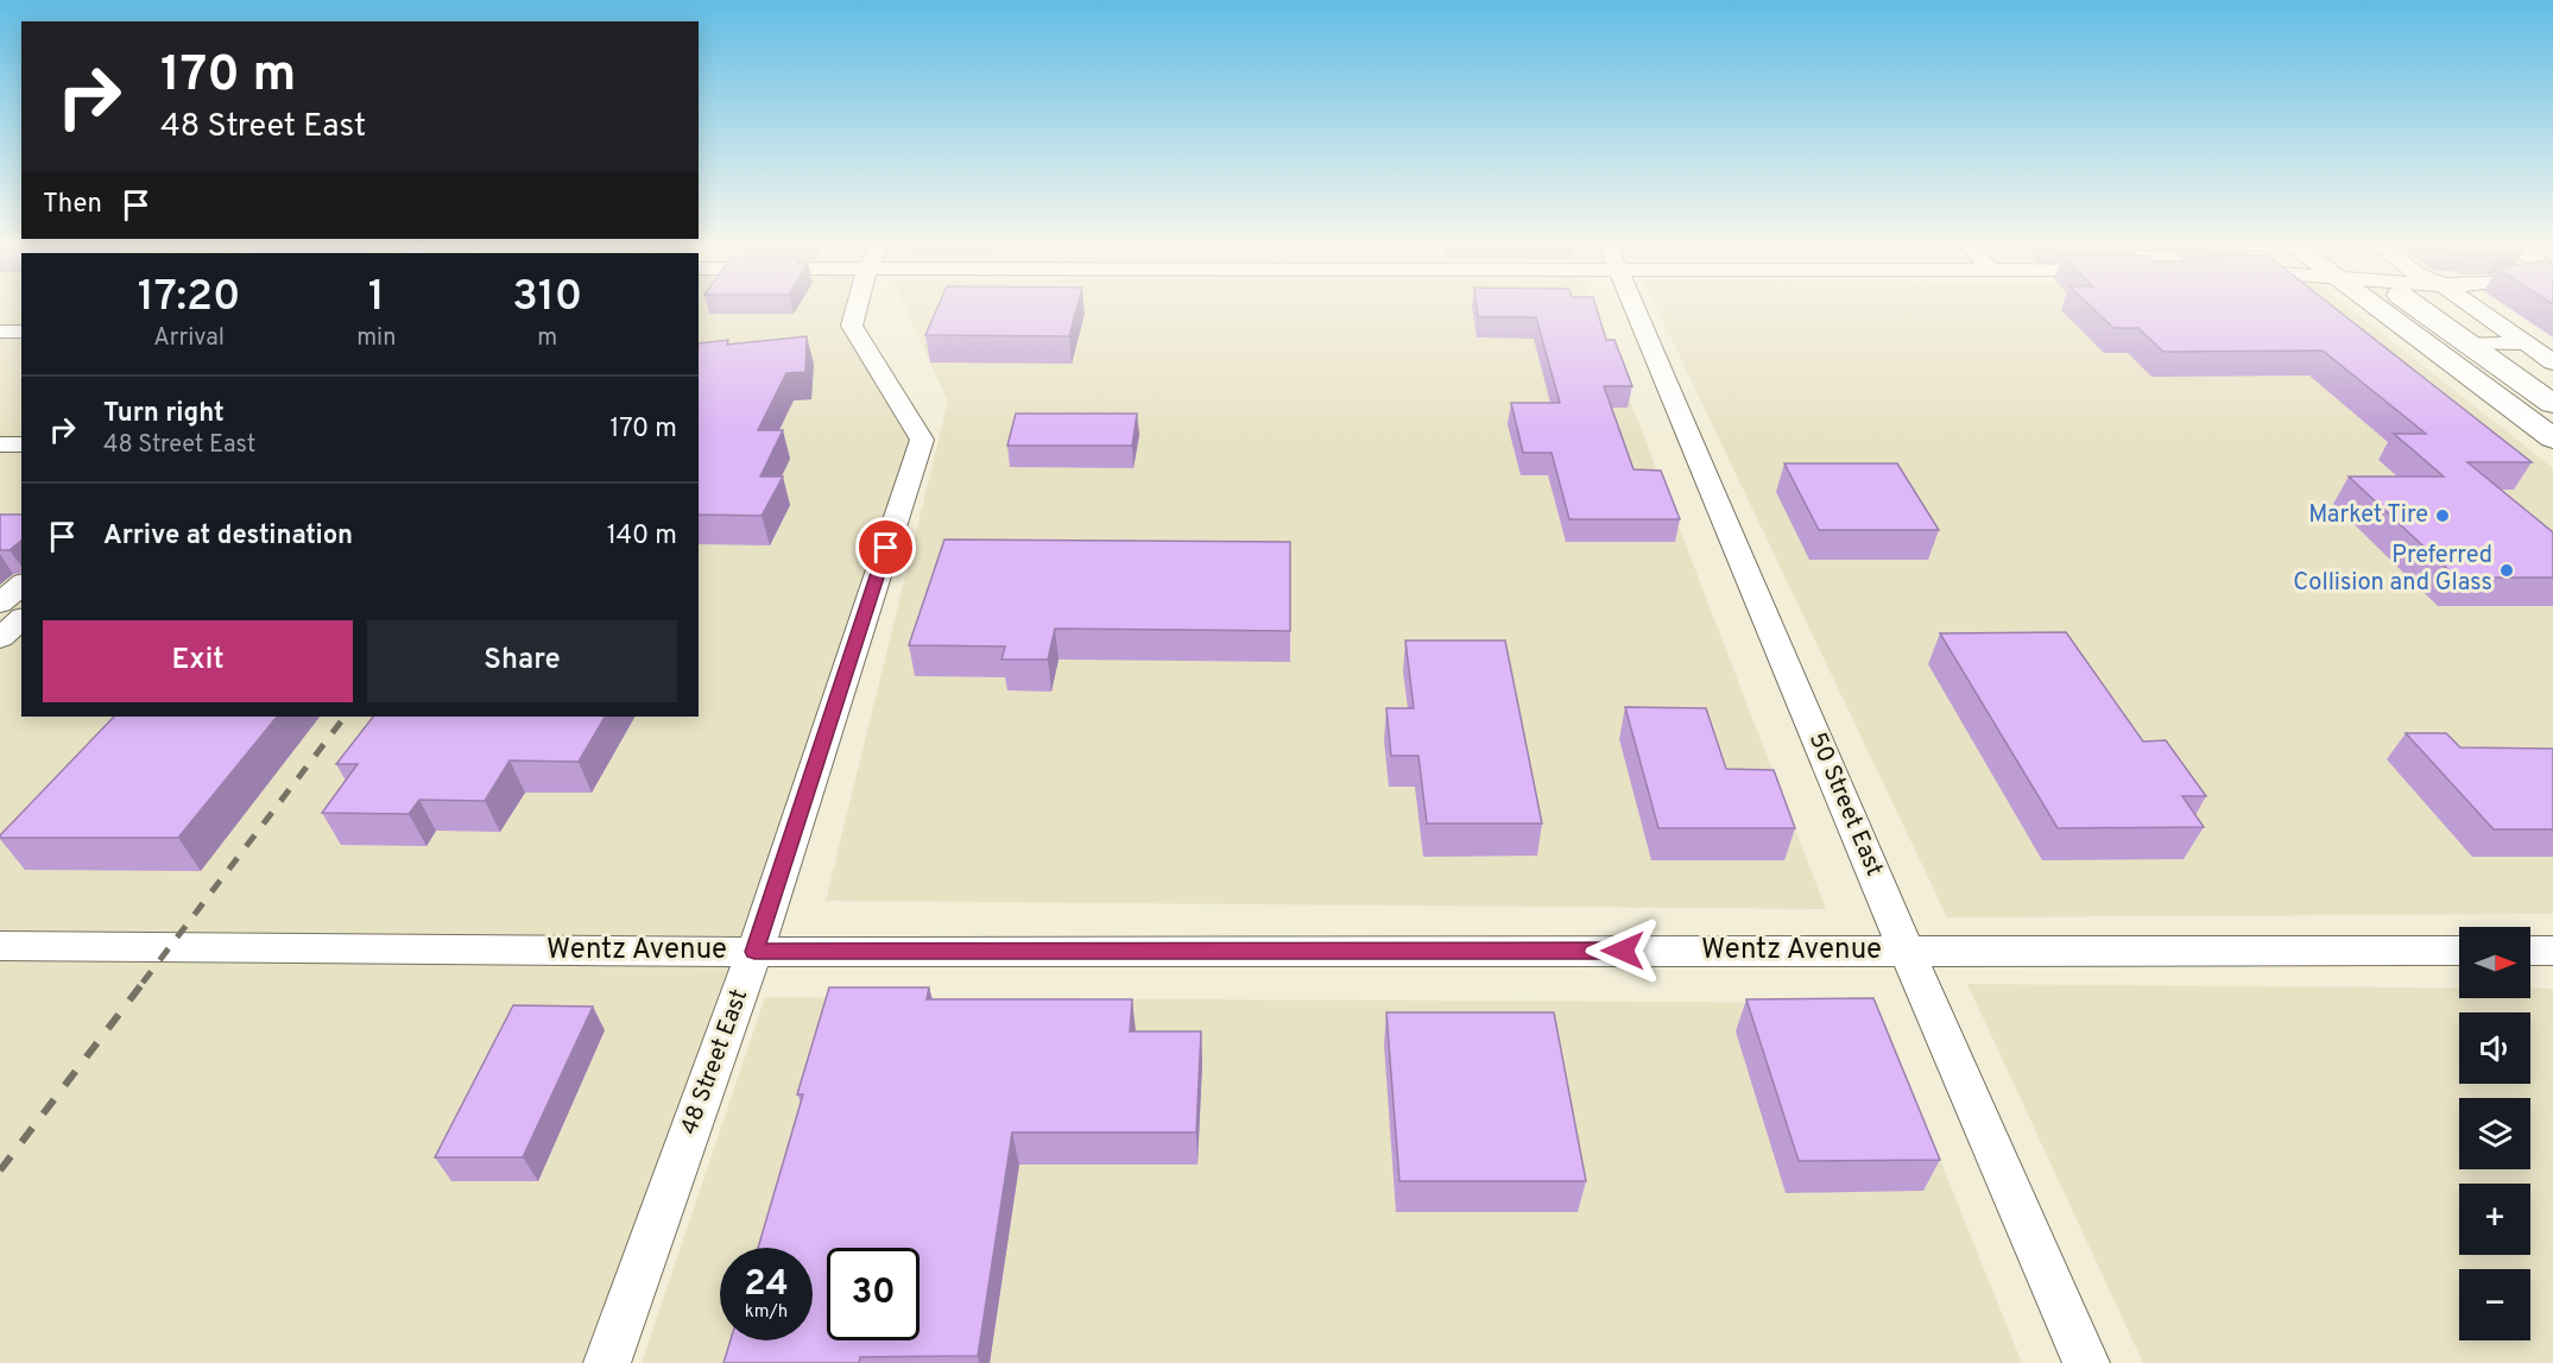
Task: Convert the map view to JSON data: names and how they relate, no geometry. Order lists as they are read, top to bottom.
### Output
{
  "streets": {
    "street": ["50 Street East", "Wentz Avenue", "48 Street East"]
  },
  "crossings": [
    ["50 Street East", "Wentz Avenue"],
    ["Wentz Avenue", "48 Street East"]
  ],
  "places": ["Market Tire", "Preferred Collision and Glass"],
  "north": "right",
  "page": {
    "turn": ["170 m", "48 Street East"],
    "then": "Then",
    "eta": [
      "17:20",
      "Arrival",
      "1",
      "min",
      "310",
      "m"
    ],
    "list": [
      {
        "name": "Turn right",
        "note": "48 Street East",
        "value": "170 m"
      },
      {
        "name": "Arrive at destination",
        "value": "140 m"
      }
    ],
    "buttons": ["Exit", "Share"],
    "map_buttons": ["+", "−"],
    "speed": "24 km/h",
    "limit": "30"
  }
}
